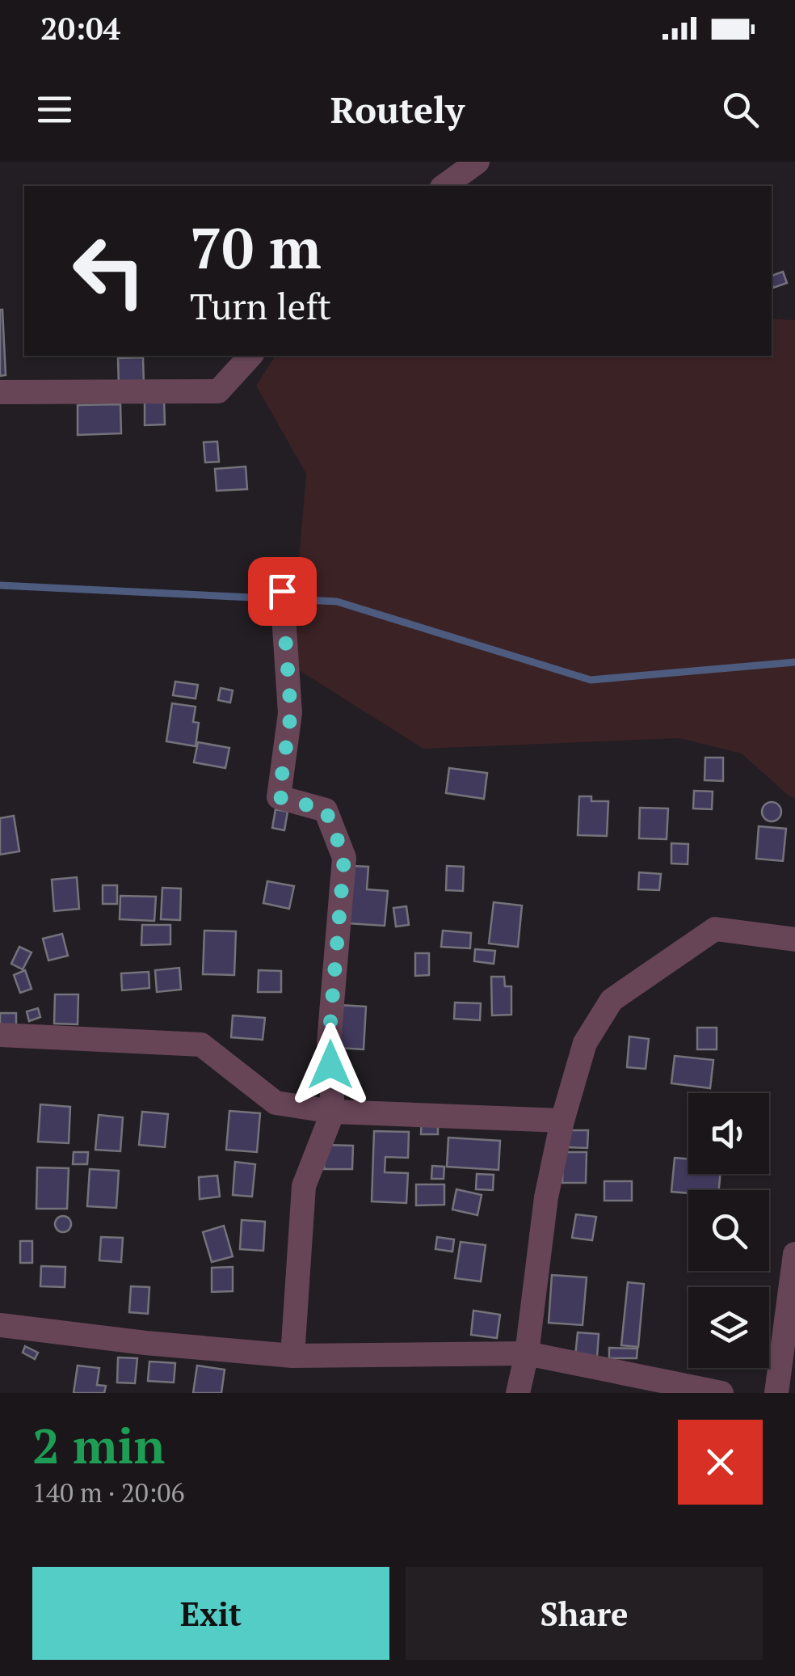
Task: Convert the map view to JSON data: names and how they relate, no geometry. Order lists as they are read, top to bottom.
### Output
{
  "page": {
    "status": "20:04",
    "header": "Routely",
    "turn": ["70 m", "Turn left"],
    "heading": ["2 min", "140 m · 20:06"],
    "buttons": ["Exit", "Share"]
  }
}
